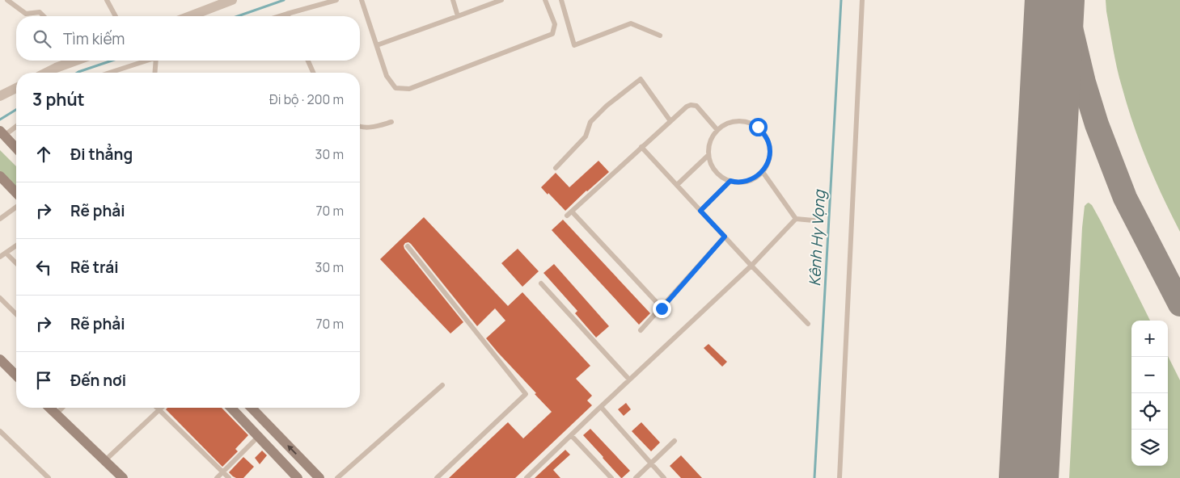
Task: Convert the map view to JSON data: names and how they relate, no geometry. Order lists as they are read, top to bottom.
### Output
{
  "water": ["Kênh Hy Vọng"],
  "page": {
    "search": "Tìm kiếm",
    "heading": ["3 phút", "Đi bộ · 200 m"],
    "list": [
      ["Đi thẳng", "30 m"],
      ["Rẽ phải", "70 m"],
      ["Rẽ trái", "30 m"],
      ["Rẽ phải", "70 m"],
      "Đến nơi"
    ],
    "map_buttons": ["+", "−"]
  }
}
